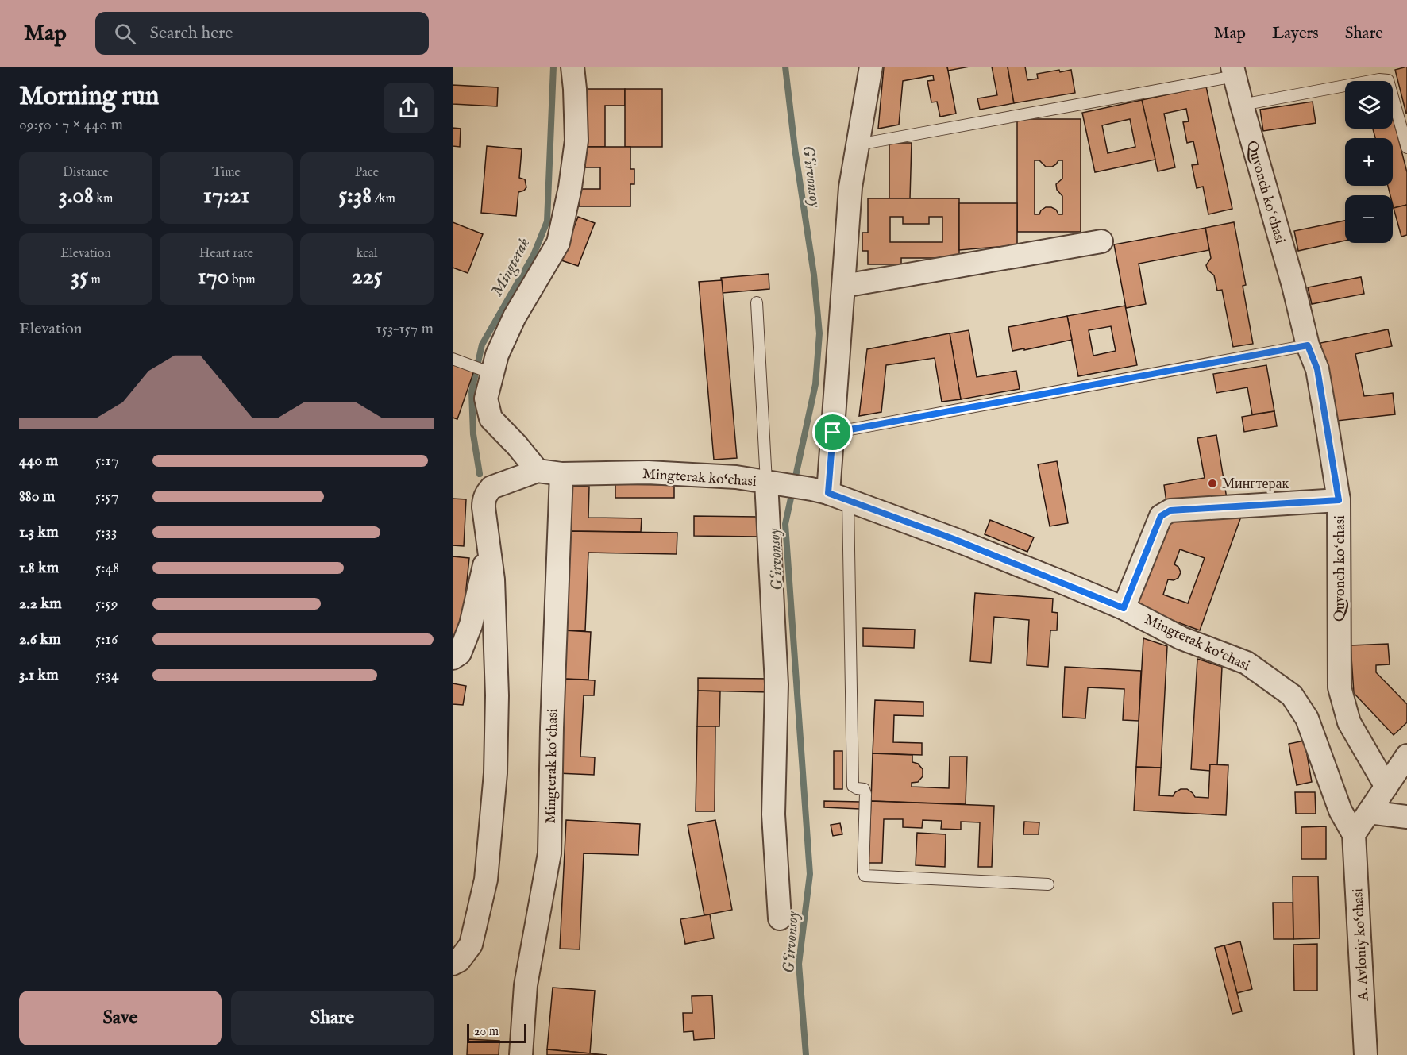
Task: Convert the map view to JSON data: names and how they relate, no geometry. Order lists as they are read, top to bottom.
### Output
{
  "streets": {
    "street": [
      "Quvonch koʻchasi",
      "Mingterak ko‘chasi",
      "Mingterak koʻchasi",
      "A. Avloniy ko‘chasi"
    ]
  },
  "crossings": [
    ["Mingterak ko‘chasi", "Mingterak koʻchasi"],
    ["Mingterak ko‘chasi", "A. Avloniy ko‘chasi"]
  ],
  "water": ["G‘irvonsoy", "Mingterak"],
  "places": ["Мингтерак"],
  "scale_bar": "20 m",
  "page": {
    "header": "Map",
    "search": "Search here",
    "nav": ["Map", "Layers", "Share"],
    "heading": ["Morning run", "09:50 · 7 × 440 m"],
    "map_buttons": ["+", "−"],
    "stats": [
      ["Distance", "3.08 km"],
      ["Time", "17:21"],
      ["Pace", "5:38 /km"],
      ["Elevation", "35 m"],
      ["Heart rate", "170 bpm"],
      ["kcal", "225"]
    ],
    "chart": ["Elevation", "153–157 m"],
    "list": [
      {
        "name": "440 m",
        "note": "5:17"
      },
      {
        "name": "880 m",
        "note": "5:57"
      },
      {
        "name": "1.3 km",
        "note": "5:33"
      },
      {
        "name": "1.8 km",
        "note": "5:48"
      },
      {
        "name": "2.2 km",
        "note": "5:59"
      },
      {
        "name": "2.6 km",
        "note": "5:16"
      },
      {
        "name": "3.1 km",
        "note": "5:34"
      }
    ],
    "buttons": ["Save", "Share"],
    "scale": "20 m"
  }
}
